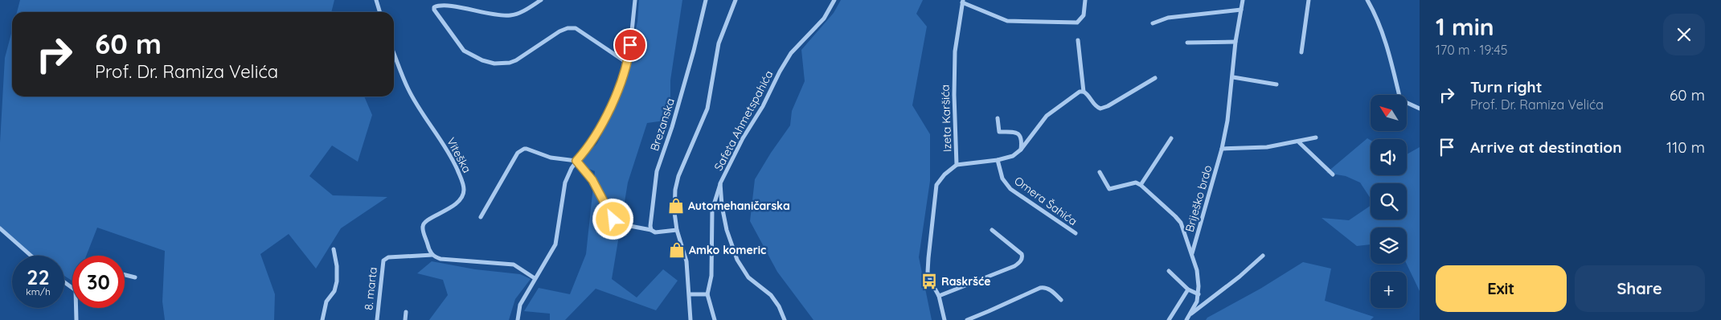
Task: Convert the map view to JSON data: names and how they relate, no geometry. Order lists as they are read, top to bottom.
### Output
{
  "streets": {
    "street": [
      "Izeta Karšića",
      "Safeta Ahmetspahića",
      "Brezanska",
      "Viteška",
      "Briješko brdo",
      "Omera Šahića",
      "8. marta"
    ]
  },
  "crossings": [
    ["Viteška", "8. marta"]
  ],
  "places": {
    "shop": ["Automehaničarska", "Amko komeric"],
    "bus stop": ["Raskršće"]
  },
  "north": "top left",
  "page": {
    "heading": ["1 min", "170 m · 19:45"],
    "turn": ["60 m", "Prof. Dr. Ramiza Velića"],
    "list": [
      {
        "name": "Turn right",
        "note": "Prof. Dr. Ramiza Velića",
        "value": "60 m"
      },
      {
        "name": "Arrive at destination",
        "value": "110 m"
      }
    ],
    "map_buttons": "+",
    "speed": "22 km/h",
    "limit": "30",
    "buttons": ["Exit", "Share"]
  }
}
